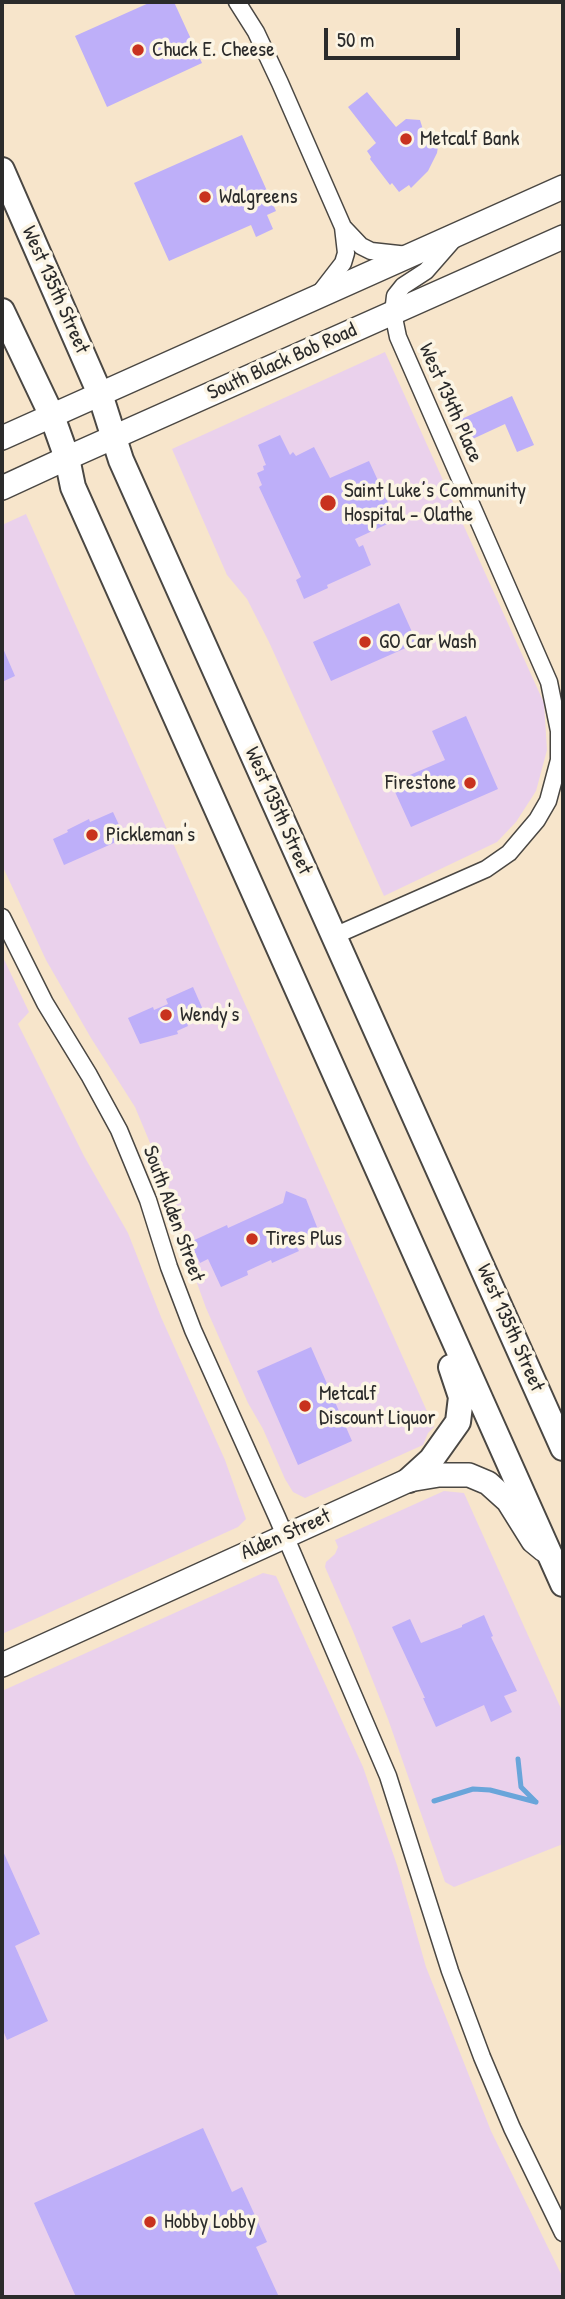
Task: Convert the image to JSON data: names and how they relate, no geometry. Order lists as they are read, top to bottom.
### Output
{
  "streets": {
    "main road": ["West 135th Street", "South Black Bob Road", "Alden Street"],
    "street": ["West 134th Place", "South Alden Street"]
  },
  "crossings": [
    ["West 135th Street", "South Black Bob Road"],
    ["West 135th Street", "West 134th Place"],
    ["South Black Bob Road", "West 134th Place"],
    ["South Alden Street", "Alden Street"]
  ],
  "places": [
    "Chuck E. Cheese",
    "Metcalf Bank",
    "Walgreens",
    "Saint Luke’s Community Hospital - Olathe",
    "GO Car Wash",
    "Firestone",
    "Pickleman's",
    "Wendy's",
    "Tires Plus",
    "Metcalf Discount Liquor",
    "Hobby Lobby"
  ],
  "scale_bar": "50 m"
}
